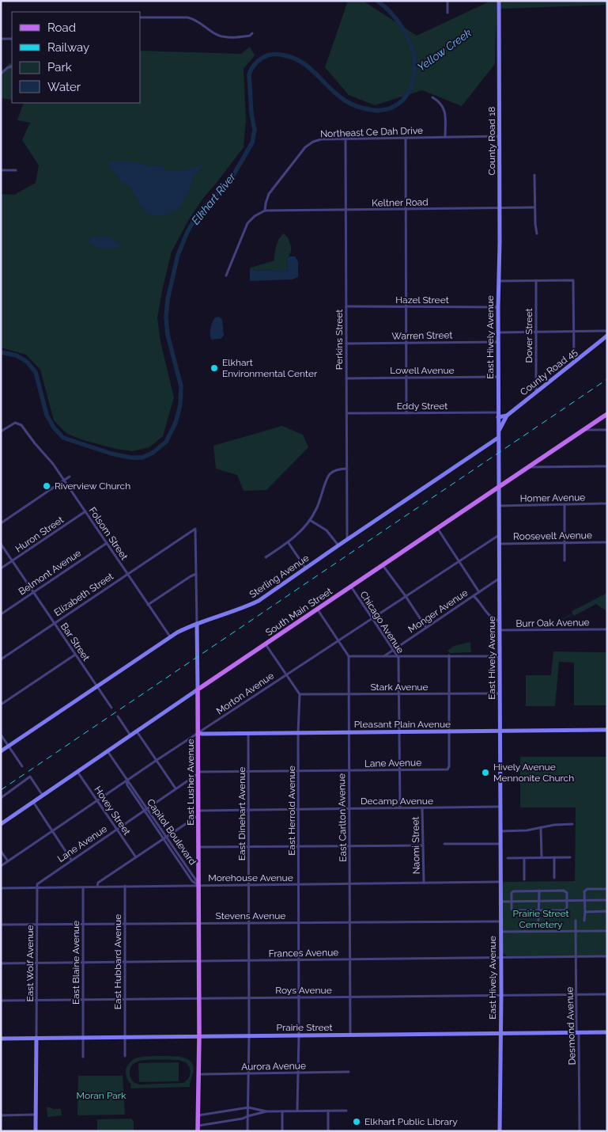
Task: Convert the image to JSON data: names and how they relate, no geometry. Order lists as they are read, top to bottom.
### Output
{
  "streets": {
    "main road": ["South Main Street", "East Lusher Avenue"],
    "street": [
      "Northeast Ce Dah Drive",
      "County Road 18",
      "Keltner Road",
      "Hazel Street",
      "Warren Street",
      "Dover Street",
      "East Hively Avenue",
      "Perkins Street",
      "Lowell Avenue",
      "County Road 45",
      "Eddy Street",
      "Homer Avenue",
      "Folsom Street",
      "Huron Street",
      "Roosevelt Avenue",
      "Belmont Avenue",
      "Sterling Avenue",
      "Elizabeth Street",
      "Monger Avenue",
      "Chicago Avenue",
      "Burr Oak Avenue",
      "Bar Street",
      "Stark Avenue",
      "Morton Avenue",
      "Pleasant Plain Avenue",
      "Lane Avenue",
      "Decamp Avenue",
      "Hovey Street",
      "East Herrold Avenue",
      "East Dinehart Avenue",
      "East Carlton Avenue",
      "Capitol Boulevard",
      "Naomi Street",
      "Morehouse Avenue",
      "Stevens Avenue",
      "Frances Avenue",
      "East Hubbard Avenue",
      "East Blaine Avenue",
      "East Wolf Avenue",
      "Roys Avenue",
      "Desmond Avenue",
      "Prairie Street",
      "Aurora Avenue"
    ]
  },
  "crossings": [
    ["Northeast Ce Dah Drive", "County Road 18"],
    ["Northeast Ce Dah Drive", "Keltner Road"],
    ["Northeast Ce Dah Drive", "Perkins Street"],
    ["County Road 18", "Keltner Road"],
    ["County Road 18", "East Hively Avenue"],
    ["Keltner Road", "Perkins Street"],
    ["Hazel Street", "East Hively Avenue"],
    ["Hazel Street", "Perkins Street"],
    ["Warren Street", "East Hively Avenue"],
    ["Warren Street", "Perkins Street"],
    ["Dover Street", "County Road 45"],
    ["East Hively Avenue", "Lowell Avenue"],
    ["East Hively Avenue", "County Road 45"],
    ["East Hively Avenue", "Eddy Street"],
    ["East Hively Avenue", "Homer Avenue"],
    ["East Hively Avenue", "Roosevelt Avenue"],
    ["East Hively Avenue", "Sterling Avenue"],
    ["East Hively Avenue", "Monger Avenue"],
    ["East Hively Avenue", "South Main Street"],
    ["East Hively Avenue", "Burr Oak Avenue"],
    ["East Hively Avenue", "Stark Avenue"],
    ["East Hively Avenue", "Morton Avenue"],
    ["East Hively Avenue", "Pleasant Plain Avenue"],
    ["East Hively Avenue", "Decamp Avenue"],
    ["East Hively Avenue", "Morehouse Avenue"],
    ["East Hively Avenue", "Stevens Avenue"],
    ["East Hively Avenue", "Frances Avenue"],
    ["East Hively Avenue", "Roys Avenue"],
    ["East Hively Avenue", "Prairie Street"],
    ["Perkins Street", "Lowell Avenue"],
    ["Perkins Street", "Eddy Street"],
    ["Perkins Street", "Sterling Avenue"],
    ["County Road 45", "Eddy Street"],
    ["Folsom Street", "Huron Street"],
    ["Folsom Street", "Belmont Avenue"],
    ["Folsom Street", "Sterling Avenue"],
    ["Folsom Street", "Elizabeth Street"],
    ["Huron Street", "Bar Street"],
    ["Belmont Avenue", "Bar Street"],
    ["Sterling Avenue", "Bar Street"],
    ["Sterling Avenue", "East Lusher Avenue"],
    ["Elizabeth Street", "Bar Street"],
    ["Elizabeth Street", "East Lusher Avenue"],
    ["Monger Avenue", "Chicago Avenue"],
    ["South Main Street", "Chicago Avenue"],
    ["South Main Street", "East Lusher Avenue"],
    ["South Main Street", "Hovey Street"],
    ["South Main Street", "Capitol Boulevard"],
    ["Chicago Avenue", "Stark Avenue"],
    ["Chicago Avenue", "Morton Avenue"],
    ["Chicago Avenue", "Pleasant Plain Avenue"],
    ["Chicago Avenue", "Lane Avenue"],
    ["Chicago Avenue", "Decamp Avenue"],
    ["Stark Avenue", "East Herrold Avenue"],
    ["Stark Avenue", "East Carlton Avenue"],
    ["Morton Avenue", "Pleasant Plain Avenue"],
    ["Morton Avenue", "East Lusher Avenue"],
    ["Morton Avenue", "Hovey Street"],
    ["Morton Avenue", "Capitol Boulevard"],
    ["Pleasant Plain Avenue", "Lane Avenue"],
    ["Pleasant Plain Avenue", "East Lusher Avenue"],
    ["Pleasant Plain Avenue", "East Herrold Avenue"],
    ["Pleasant Plain Avenue", "East Dinehart Avenue"],
    ["Pleasant Plain Avenue", "East Carlton Avenue"],
    ["Lane Avenue", "East Lusher Avenue"],
    ["Lane Avenue", "Hovey Street"],
    ["Lane Avenue", "East Herrold Avenue"],
    ["Lane Avenue", "East Dinehart Avenue"],
    ["Lane Avenue", "East Carlton Avenue"],
    ["Lane Avenue", "Capitol Boulevard"],
    ["Lane Avenue", "Morehouse Avenue"],
    ["Lane Avenue", "East Wolf Avenue"],
    ["East Lusher Avenue", "Decamp Avenue"],
    ["East Lusher Avenue", "Capitol Boulevard"],
    ["East Lusher Avenue", "Morehouse Avenue"],
    ["East Lusher Avenue", "Stevens Avenue"],
    ["East Lusher Avenue", "Frances Avenue"],
    ["East Lusher Avenue", "Roys Avenue"],
    ["East Lusher Avenue", "Prairie Street"],
    ["East Lusher Avenue", "Aurora Avenue"],
    ["Decamp Avenue", "East Herrold Avenue"],
    ["Decamp Avenue", "East Dinehart Avenue"],
    ["Decamp Avenue", "East Carlton Avenue"],
    ["Decamp Avenue", "Naomi Street"],
    ["East Herrold Avenue", "Morehouse Avenue"],
    ["East Herrold Avenue", "Stevens Avenue"],
    ["East Herrold Avenue", "Frances Avenue"],
    ["East Herrold Avenue", "Roys Avenue"],
    ["East Herrold Avenue", "Prairie Street"],
    ["East Herrold Avenue", "Aurora Avenue"],
    ["East Dinehart Avenue", "Morehouse Avenue"],
    ["East Dinehart Avenue", "Stevens Avenue"],
    ["East Dinehart Avenue", "Frances Avenue"],
    ["East Dinehart Avenue", "Roys Avenue"],
    ["East Dinehart Avenue", "Prairie Street"],
    ["East Dinehart Avenue", "Aurora Avenue"],
    ["East Carlton Avenue", "Morehouse Avenue"],
    ["East Carlton Avenue", "Stevens Avenue"],
    ["East Carlton Avenue", "Frances Avenue"],
    ["East Carlton Avenue", "Roys Avenue"],
    ["East Carlton Avenue", "Prairie Street"],
    ["Capitol Boulevard", "Morehouse Avenue"],
    ["Naomi Street", "Morehouse Avenue"],
    ["Morehouse Avenue", "East Hubbard Avenue"],
    ["Morehouse Avenue", "East Blaine Avenue"],
    ["Morehouse Avenue", "East Wolf Avenue"],
    ["Stevens Avenue", "East Hubbard Avenue"],
    ["Stevens Avenue", "East Blaine Avenue"],
    ["Stevens Avenue", "East Wolf Avenue"],
    ["Frances Avenue", "East Hubbard Avenue"],
    ["Frances Avenue", "East Blaine Avenue"],
    ["Frances Avenue", "East Wolf Avenue"],
    ["Frances Avenue", "Desmond Avenue"],
    ["East Hubbard Avenue", "Roys Avenue"],
    ["East Hubbard Avenue", "Prairie Street"],
    ["East Blaine Avenue", "Roys Avenue"],
    ["East Blaine Avenue", "Prairie Street"],
    ["East Wolf Avenue", "Roys Avenue"],
    ["East Wolf Avenue", "Prairie Street"],
    ["Roys Avenue", "Desmond Avenue"],
    ["Desmond Avenue", "Prairie Street"]
  ],
  "water": ["Yellow Creek", "Elkhart River"],
  "parks": ["Prairie Street Cemetery", "Moran Park"],
  "places": [
    "Elkhart Environmental Center",
    "Riverview Church",
    "Hively Avenue Mennonite Church",
    "Elkhart Public Library"
  ],
  "legend": [
    "Road",
    "Railway",
    "Park",
    "Water"
  ]
}
